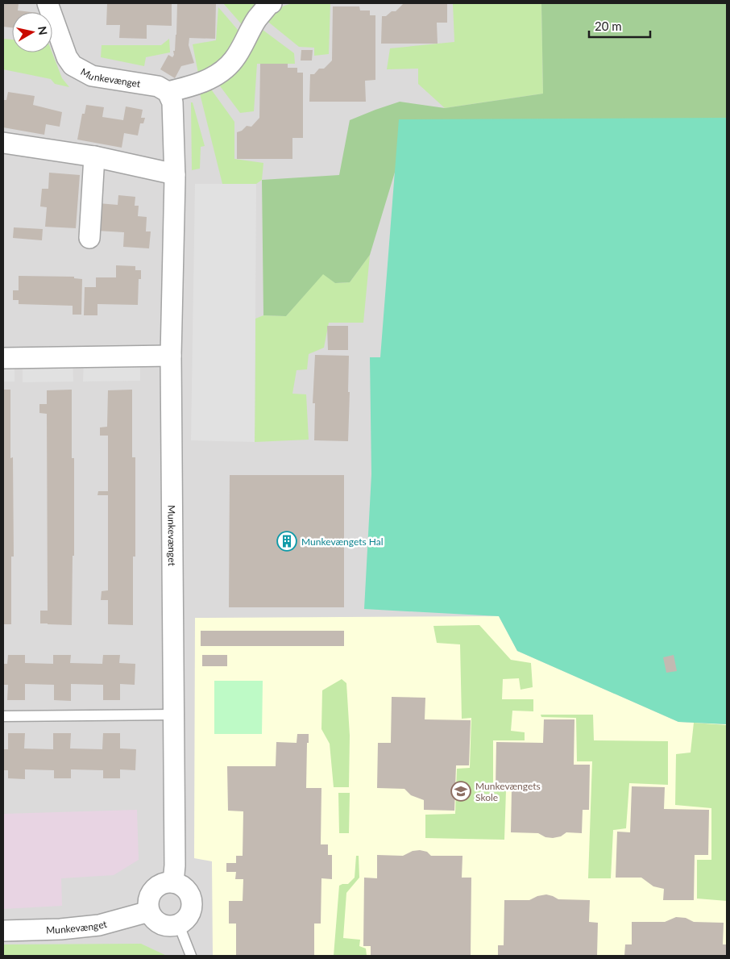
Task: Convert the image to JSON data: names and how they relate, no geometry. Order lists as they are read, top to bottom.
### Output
{
  "streets": {
    "street": ["Munkevænget"]
  },
  "places": {
    "building": ["Munkevængets Hal"],
    "school or university": ["Munkevængets Skole"]
  },
  "scale_bar": "20 m",
  "north": "right"
}
